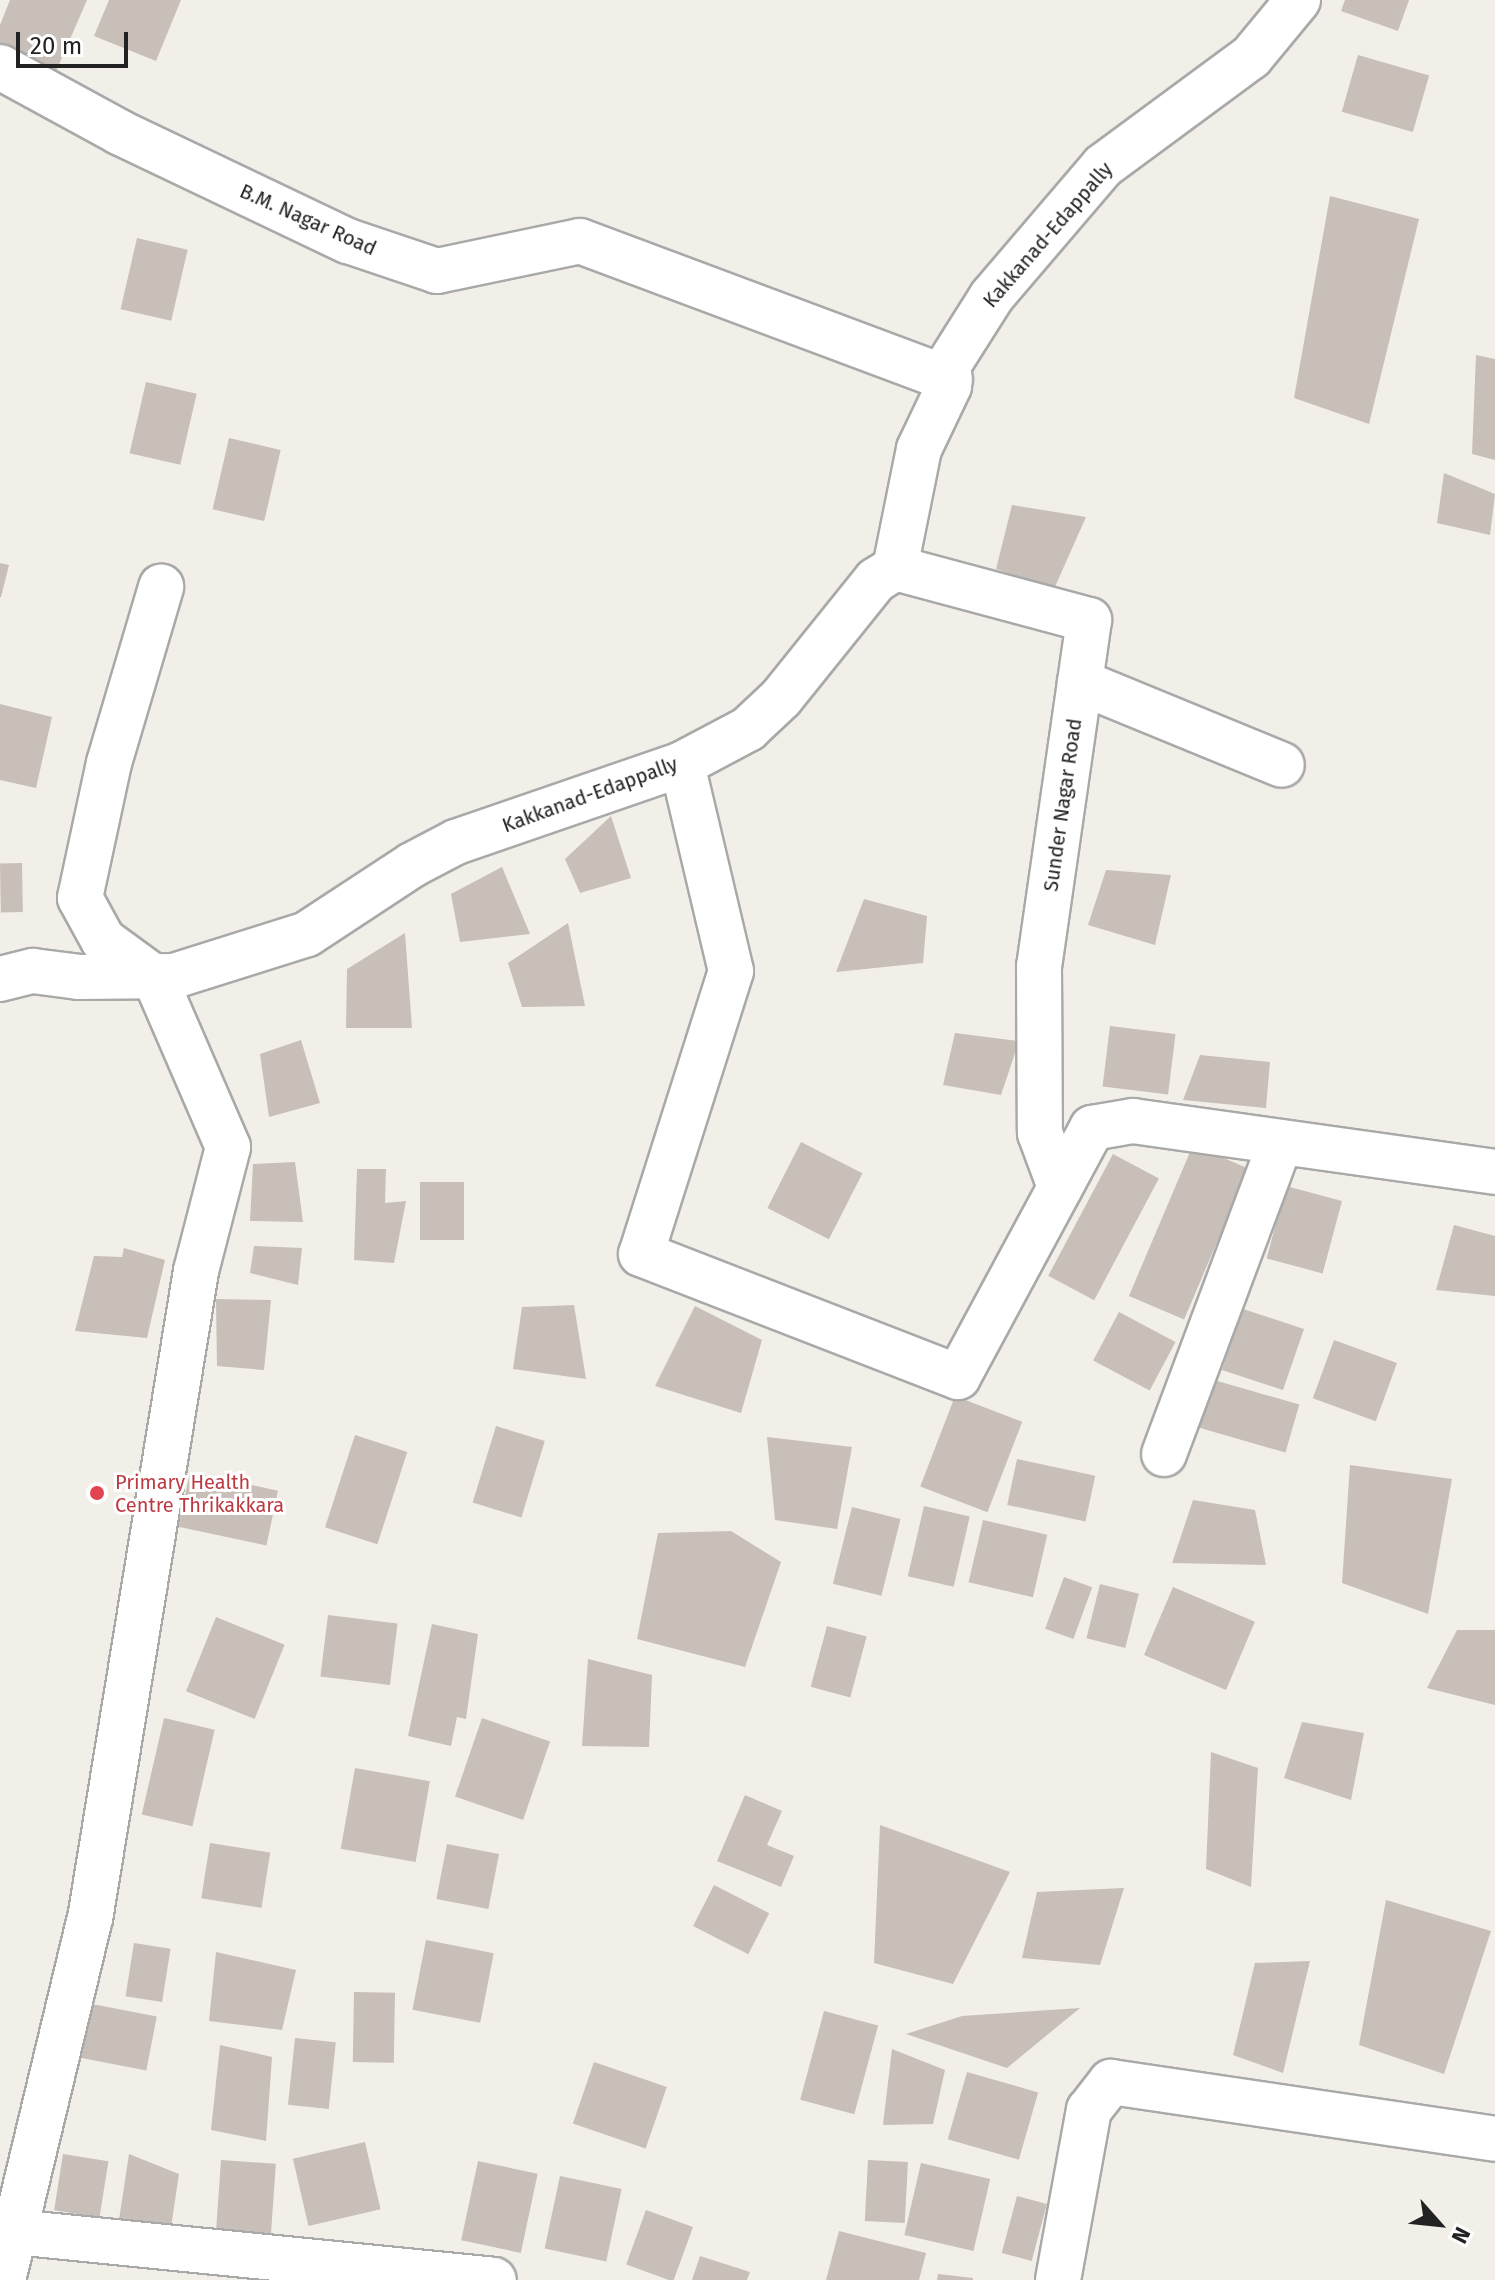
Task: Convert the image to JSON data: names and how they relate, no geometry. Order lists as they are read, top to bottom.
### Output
{
  "streets": {
    "street": ["B.M. Nagar Road", "Kakkanad-Edappally", "Sunder Nagar Road"]
  },
  "crossings": [
    ["B.M. Nagar Road", "Kakkanad-Edappally"],
    ["Kakkanad-Edappally", "Sunder Nagar Road"]
  ],
  "places": ["Primary Health Centre Thrikakkara"],
  "scale_bar": "20 m",
  "north": "bottom right"
}
